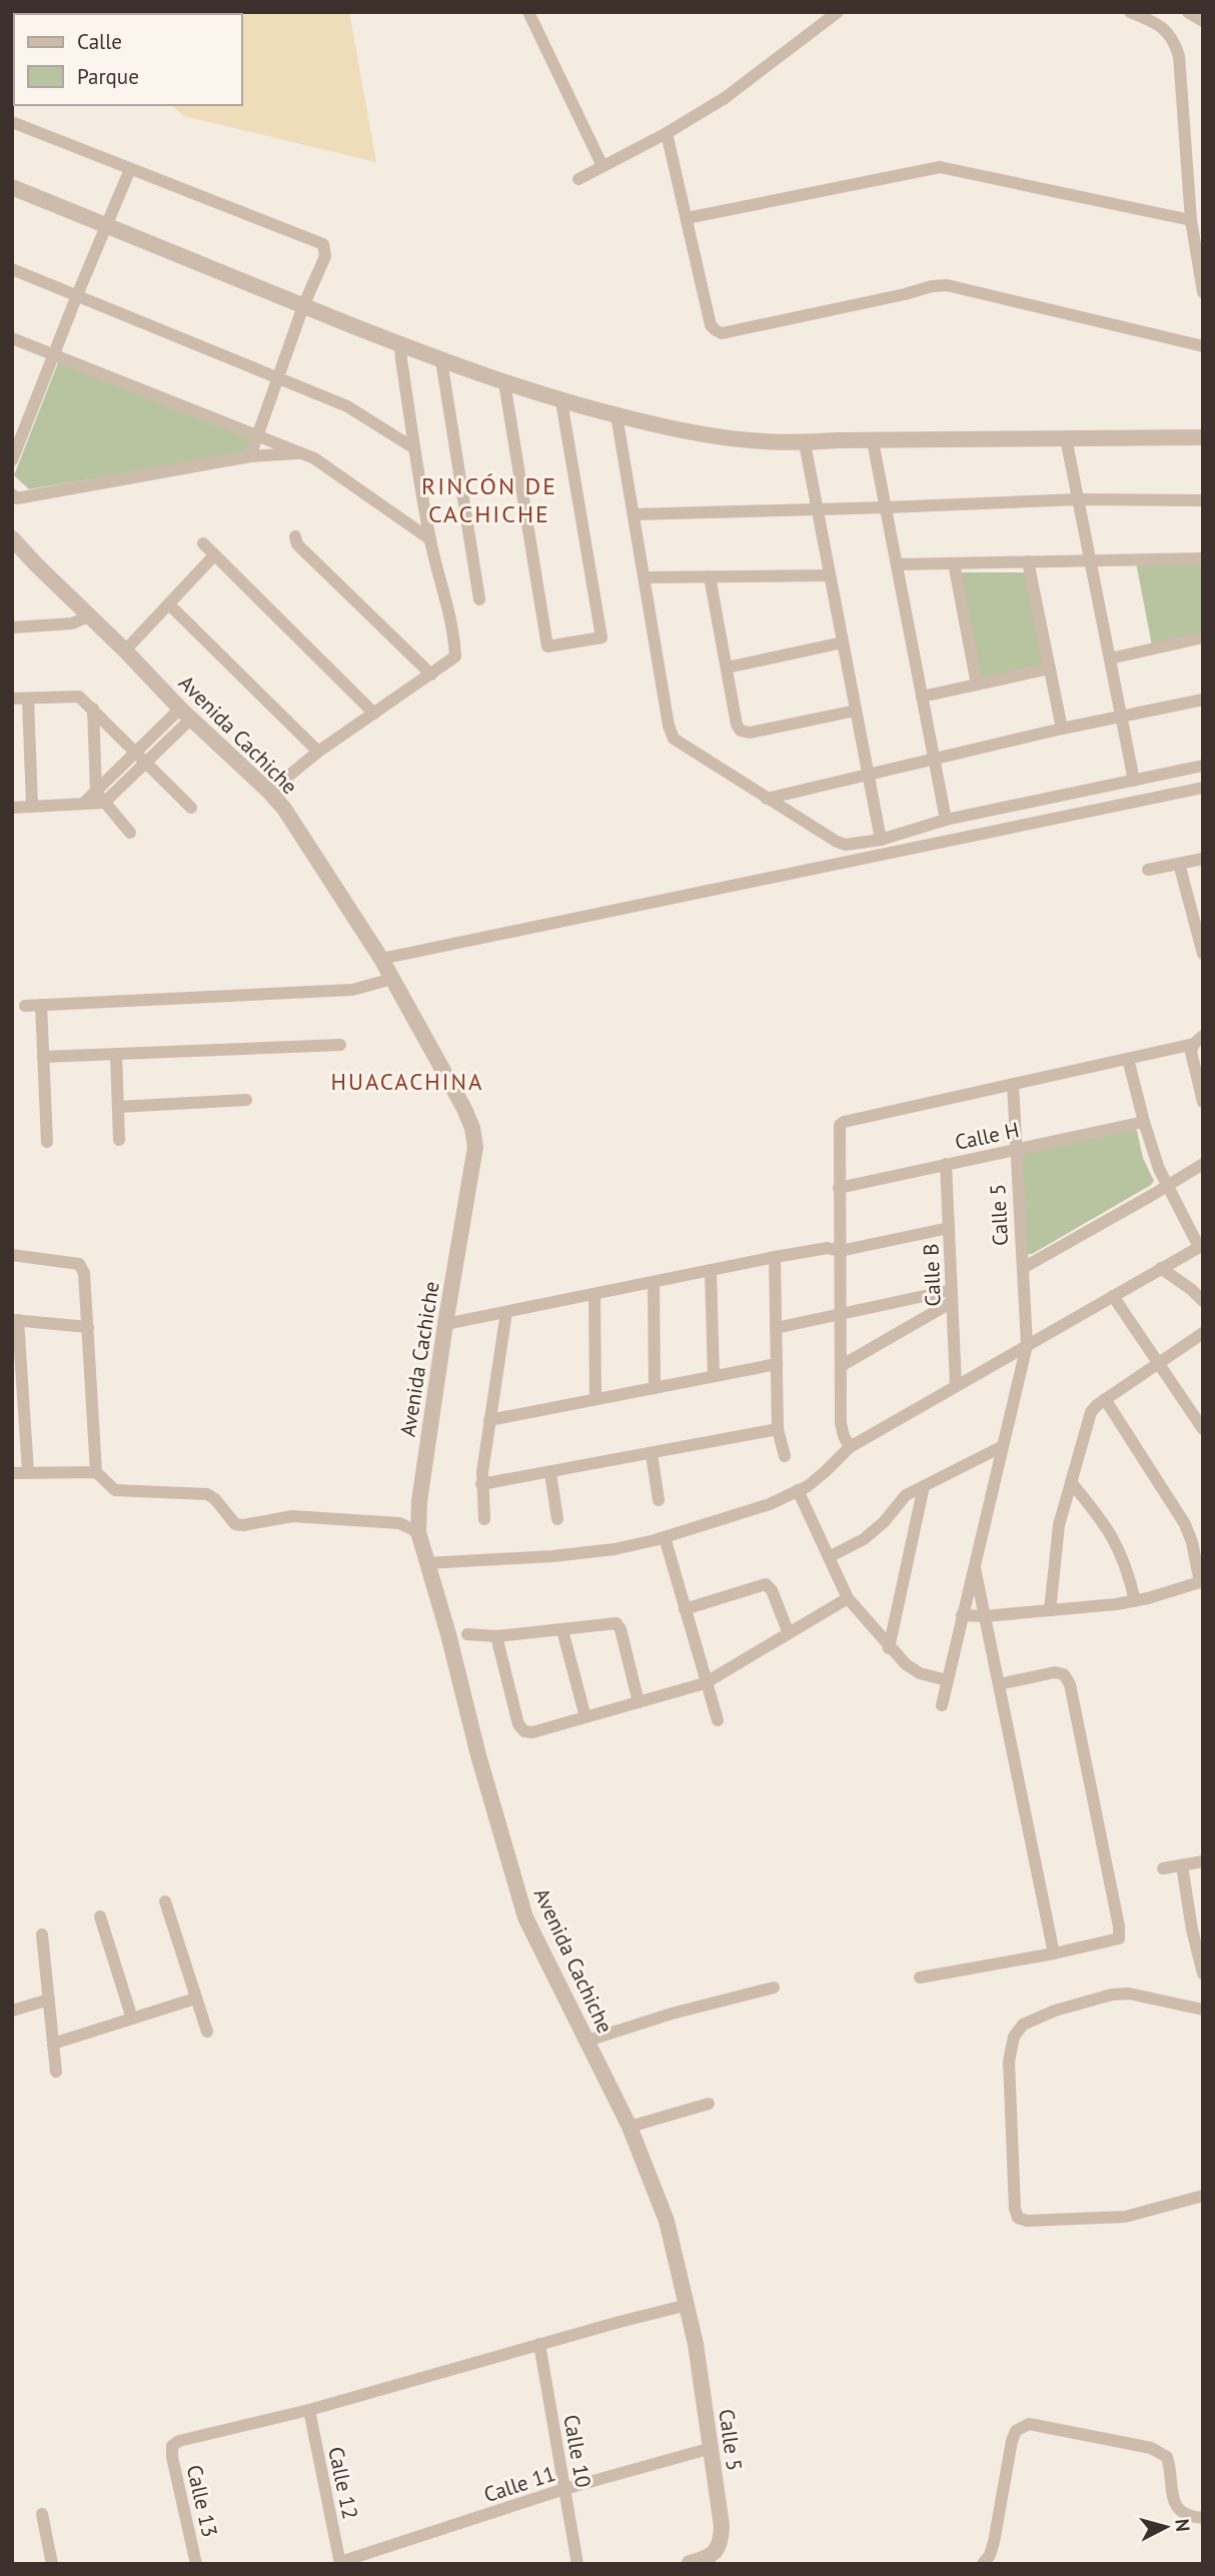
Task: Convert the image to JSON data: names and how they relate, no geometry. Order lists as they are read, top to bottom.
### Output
{
  "streets": {
    "street": [
      "Avenida Cachiche",
      "Calle H",
      "Calle 5",
      "Calle B",
      "Calle 10",
      "Calle 12",
      "Calle 11",
      "Calle 13"
    ]
  },
  "crossings": [
    ["Avenida Cachiche", "Calle 5"],
    ["Calle H", "Calle 5"],
    ["Calle H", "Calle B"],
    ["Calle 5", "Calle 11"],
    ["Calle 10", "Calle 11"],
    ["Calle 12", "Calle 11"],
    ["Calle 12", "Calle 13"]
  ],
  "districts": ["RINCÓN DE CACHICHE", "HUACACHINA"],
  "legend": ["Calle", "Parque"],
  "north": "right"
}
